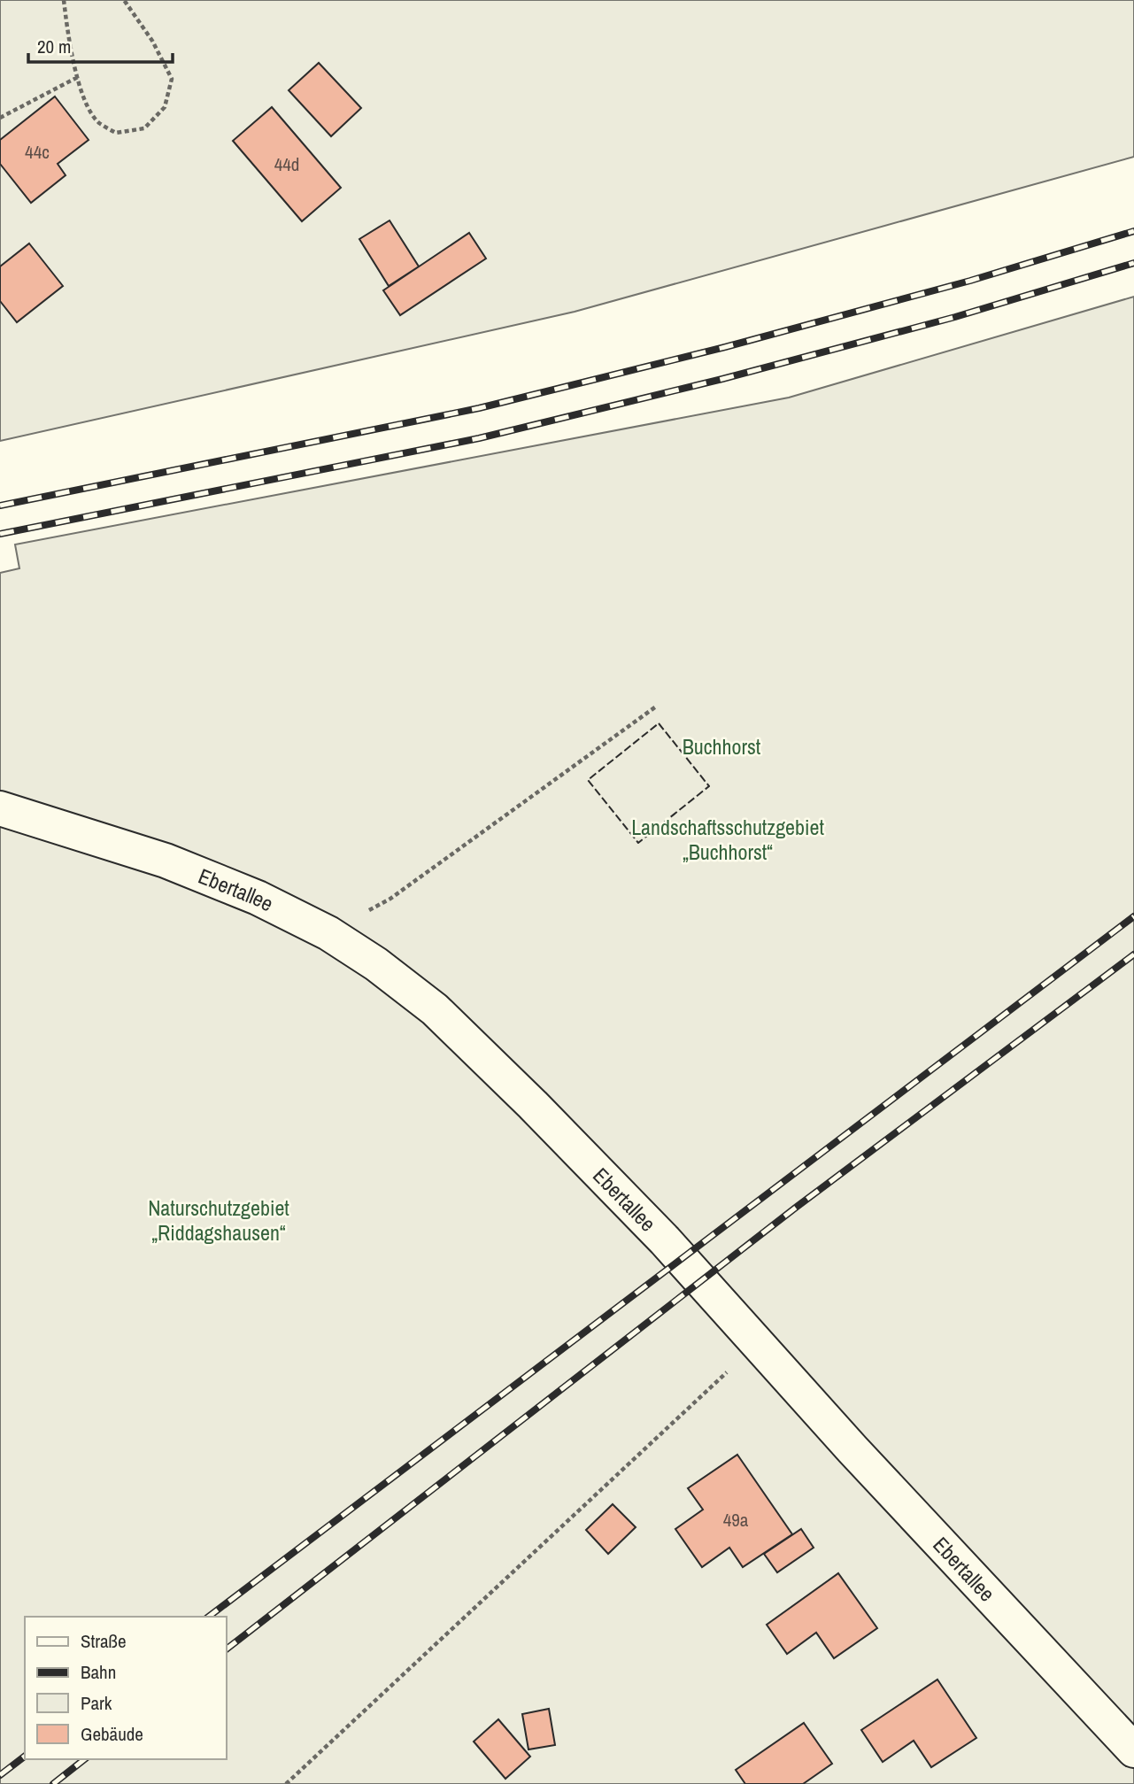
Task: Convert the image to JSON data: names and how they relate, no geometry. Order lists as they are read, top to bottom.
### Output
{
  "streets": {
    "main road": ["Ebertallee"]
  },
  "parks": ["Buchhorst", "Landschaftsschutzgebiet „Buchhorst“", "Naturschutzgebiet „Riddagshausen“"],
  "house_numbers": ["44c", "44d", "49a"],
  "legend": [
    "Straße",
    "Bahn",
    "Park",
    "Gebäude"
  ],
  "scale_bar": "20 m"
}
